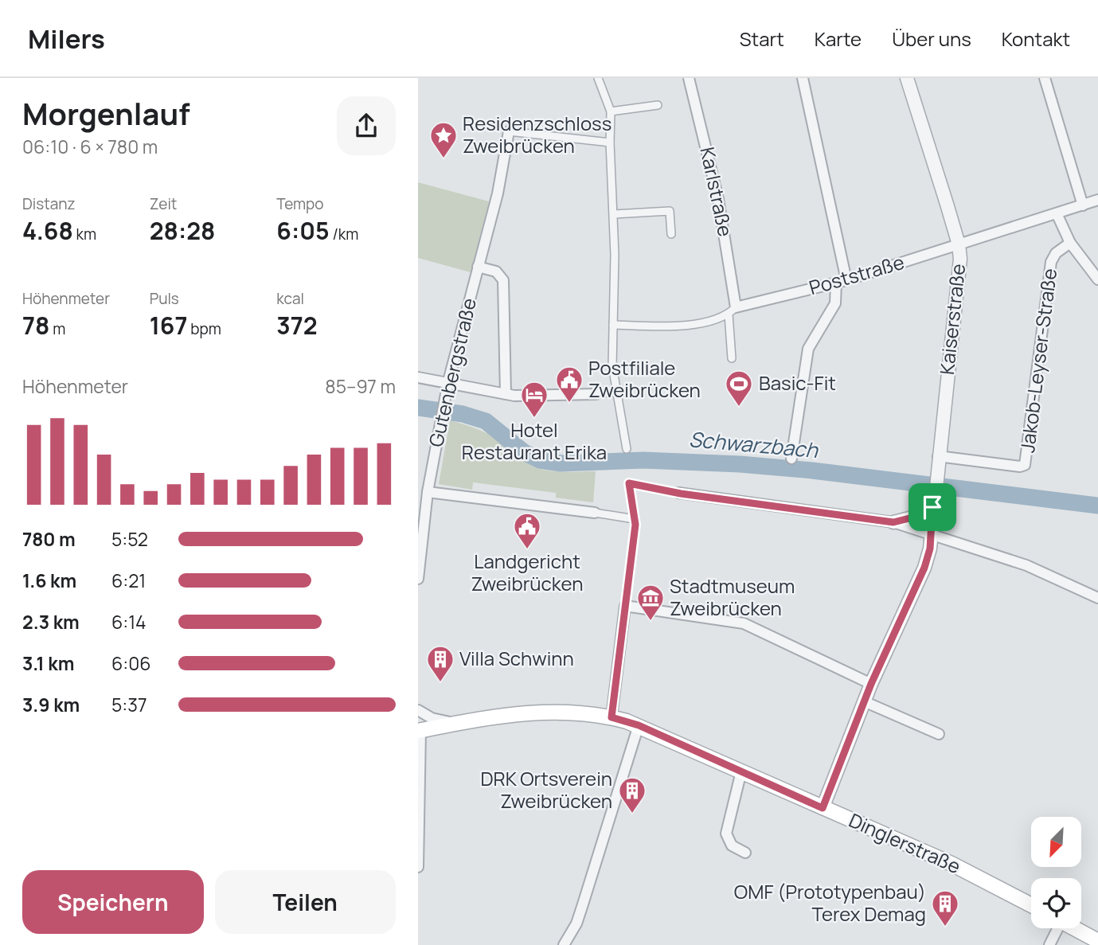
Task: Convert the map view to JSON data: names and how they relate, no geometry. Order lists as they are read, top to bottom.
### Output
{
  "streets": {
    "main road": ["Dinglerstraße"],
    "street": [
      "Karlstraße",
      "Poststraße",
      "Kaiserstraße",
      "Jakob-Leyser-Straße",
      "Gutenbergstraße"
    ]
  },
  "crossings": [
    ["Karlstraße", "Poststraße"],
    ["Poststraße", "Kaiserstraße"],
    ["Kaiserstraße", "Jakob-Leyser-Straße"],
    ["Kaiserstraße", "Dinglerstraße"]
  ],
  "water": ["Schwarzbach"],
  "places": {
    "place": ["Residenzschloss Zweibrücken"],
    "public building": ["Postfiliale Zweibrücken", "Landgericht Zweibrücken"],
    "sports": ["Basic-Fit"],
    "hotel": ["Hotel Restaurant Erika"],
    "museum": ["Stadtmuseum Zweibrücken"],
    "building": ["Villa Schwinn", "DRK Ortsverein Zweibrücken", "OMF (Prototypenbau) Terex Demag"]
  },
  "north": "bottom left",
  "page": {
    "header": "Milers",
    "nav": [
      "Start",
      "Karte",
      "Über uns",
      "Kontakt"
    ],
    "heading": ["Morgenlauf", "06:10 · 6 × 780 m"],
    "stats": [
      ["Distanz", "4.68 km"],
      ["Zeit", "28:28"],
      ["Tempo", "6:05 /km"],
      ["Höhenmeter", "78 m"],
      ["Puls", "167 bpm"],
      ["kcal", "372"]
    ],
    "chart": ["Höhenmeter", "85–97 m"],
    "list": [
      {
        "name": "780 m",
        "note": "5:52"
      },
      {
        "name": "1.6 km",
        "note": "6:21"
      },
      {
        "name": "2.3 km",
        "note": "6:14"
      },
      {
        "name": "3.1 km",
        "note": "6:06"
      },
      {
        "name": "3.9 km",
        "note": "5:37"
      }
    ],
    "buttons": ["Speichern", "Teilen"]
  }
}
